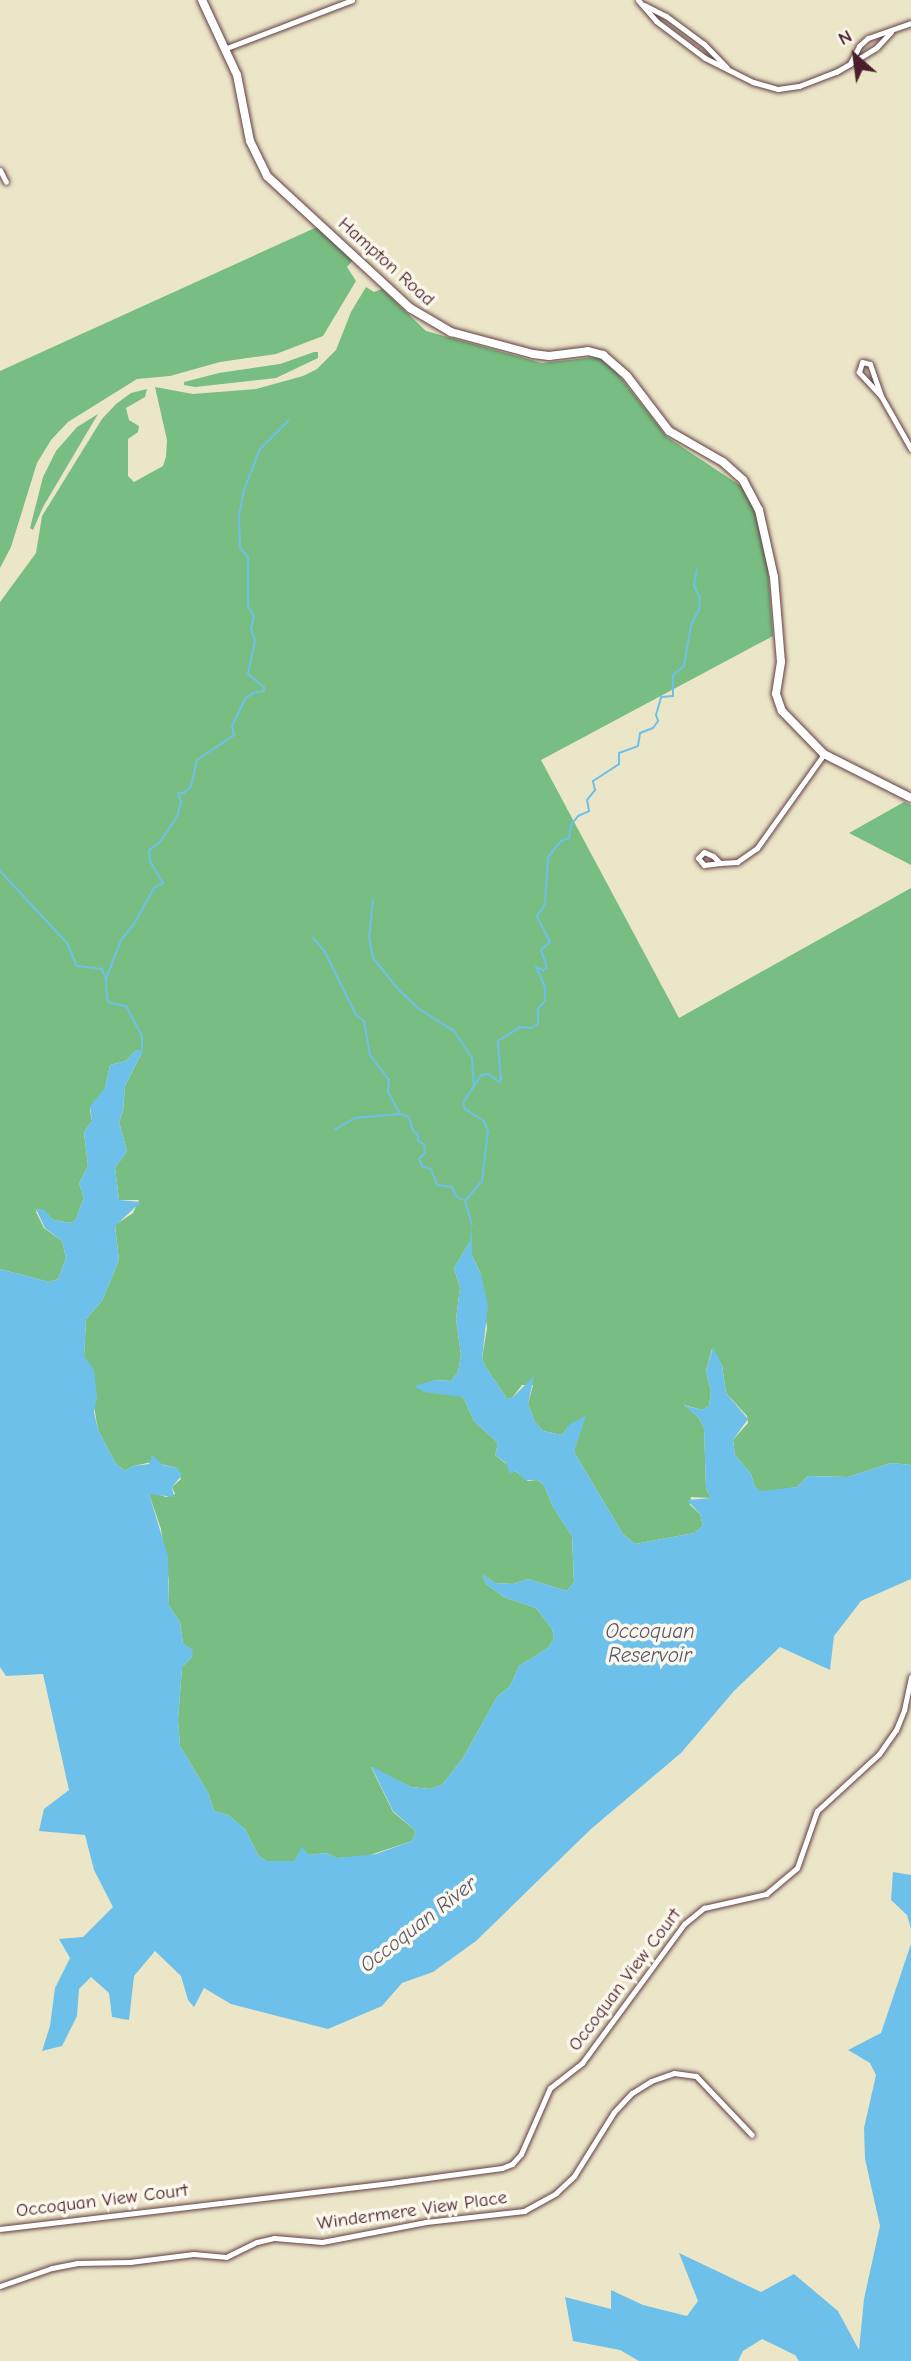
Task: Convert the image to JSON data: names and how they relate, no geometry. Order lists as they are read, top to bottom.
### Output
{
  "streets": {
    "street": ["Hampton Road", "Occoquan View Court", "Windermere View Place"]
  },
  "water": ["Occoquan Reservoir", "Occoquan River"],
  "north": "top left"
}
